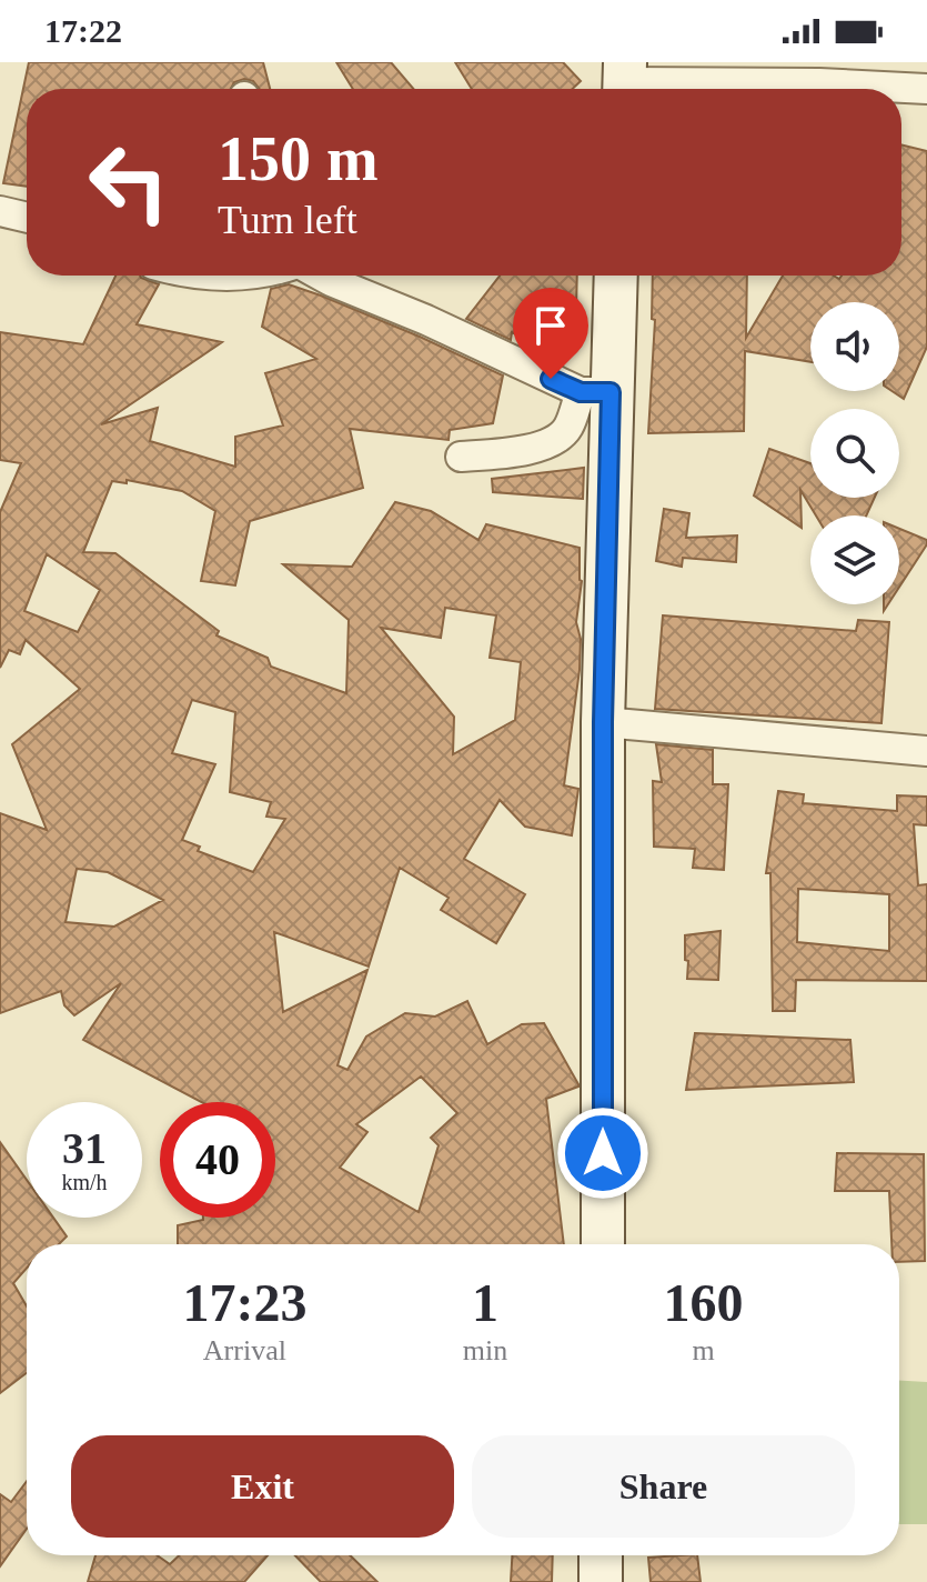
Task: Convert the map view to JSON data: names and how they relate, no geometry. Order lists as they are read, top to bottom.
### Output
{
  "page": {
    "status": "17:22",
    "turn": ["150 m", "Turn left"],
    "speed": "31 km/h",
    "limit": "40",
    "eta": [
      "17:23",
      "Arrival",
      "1",
      "min",
      "160",
      "m"
    ],
    "buttons": ["Exit", "Share"]
  }
}
